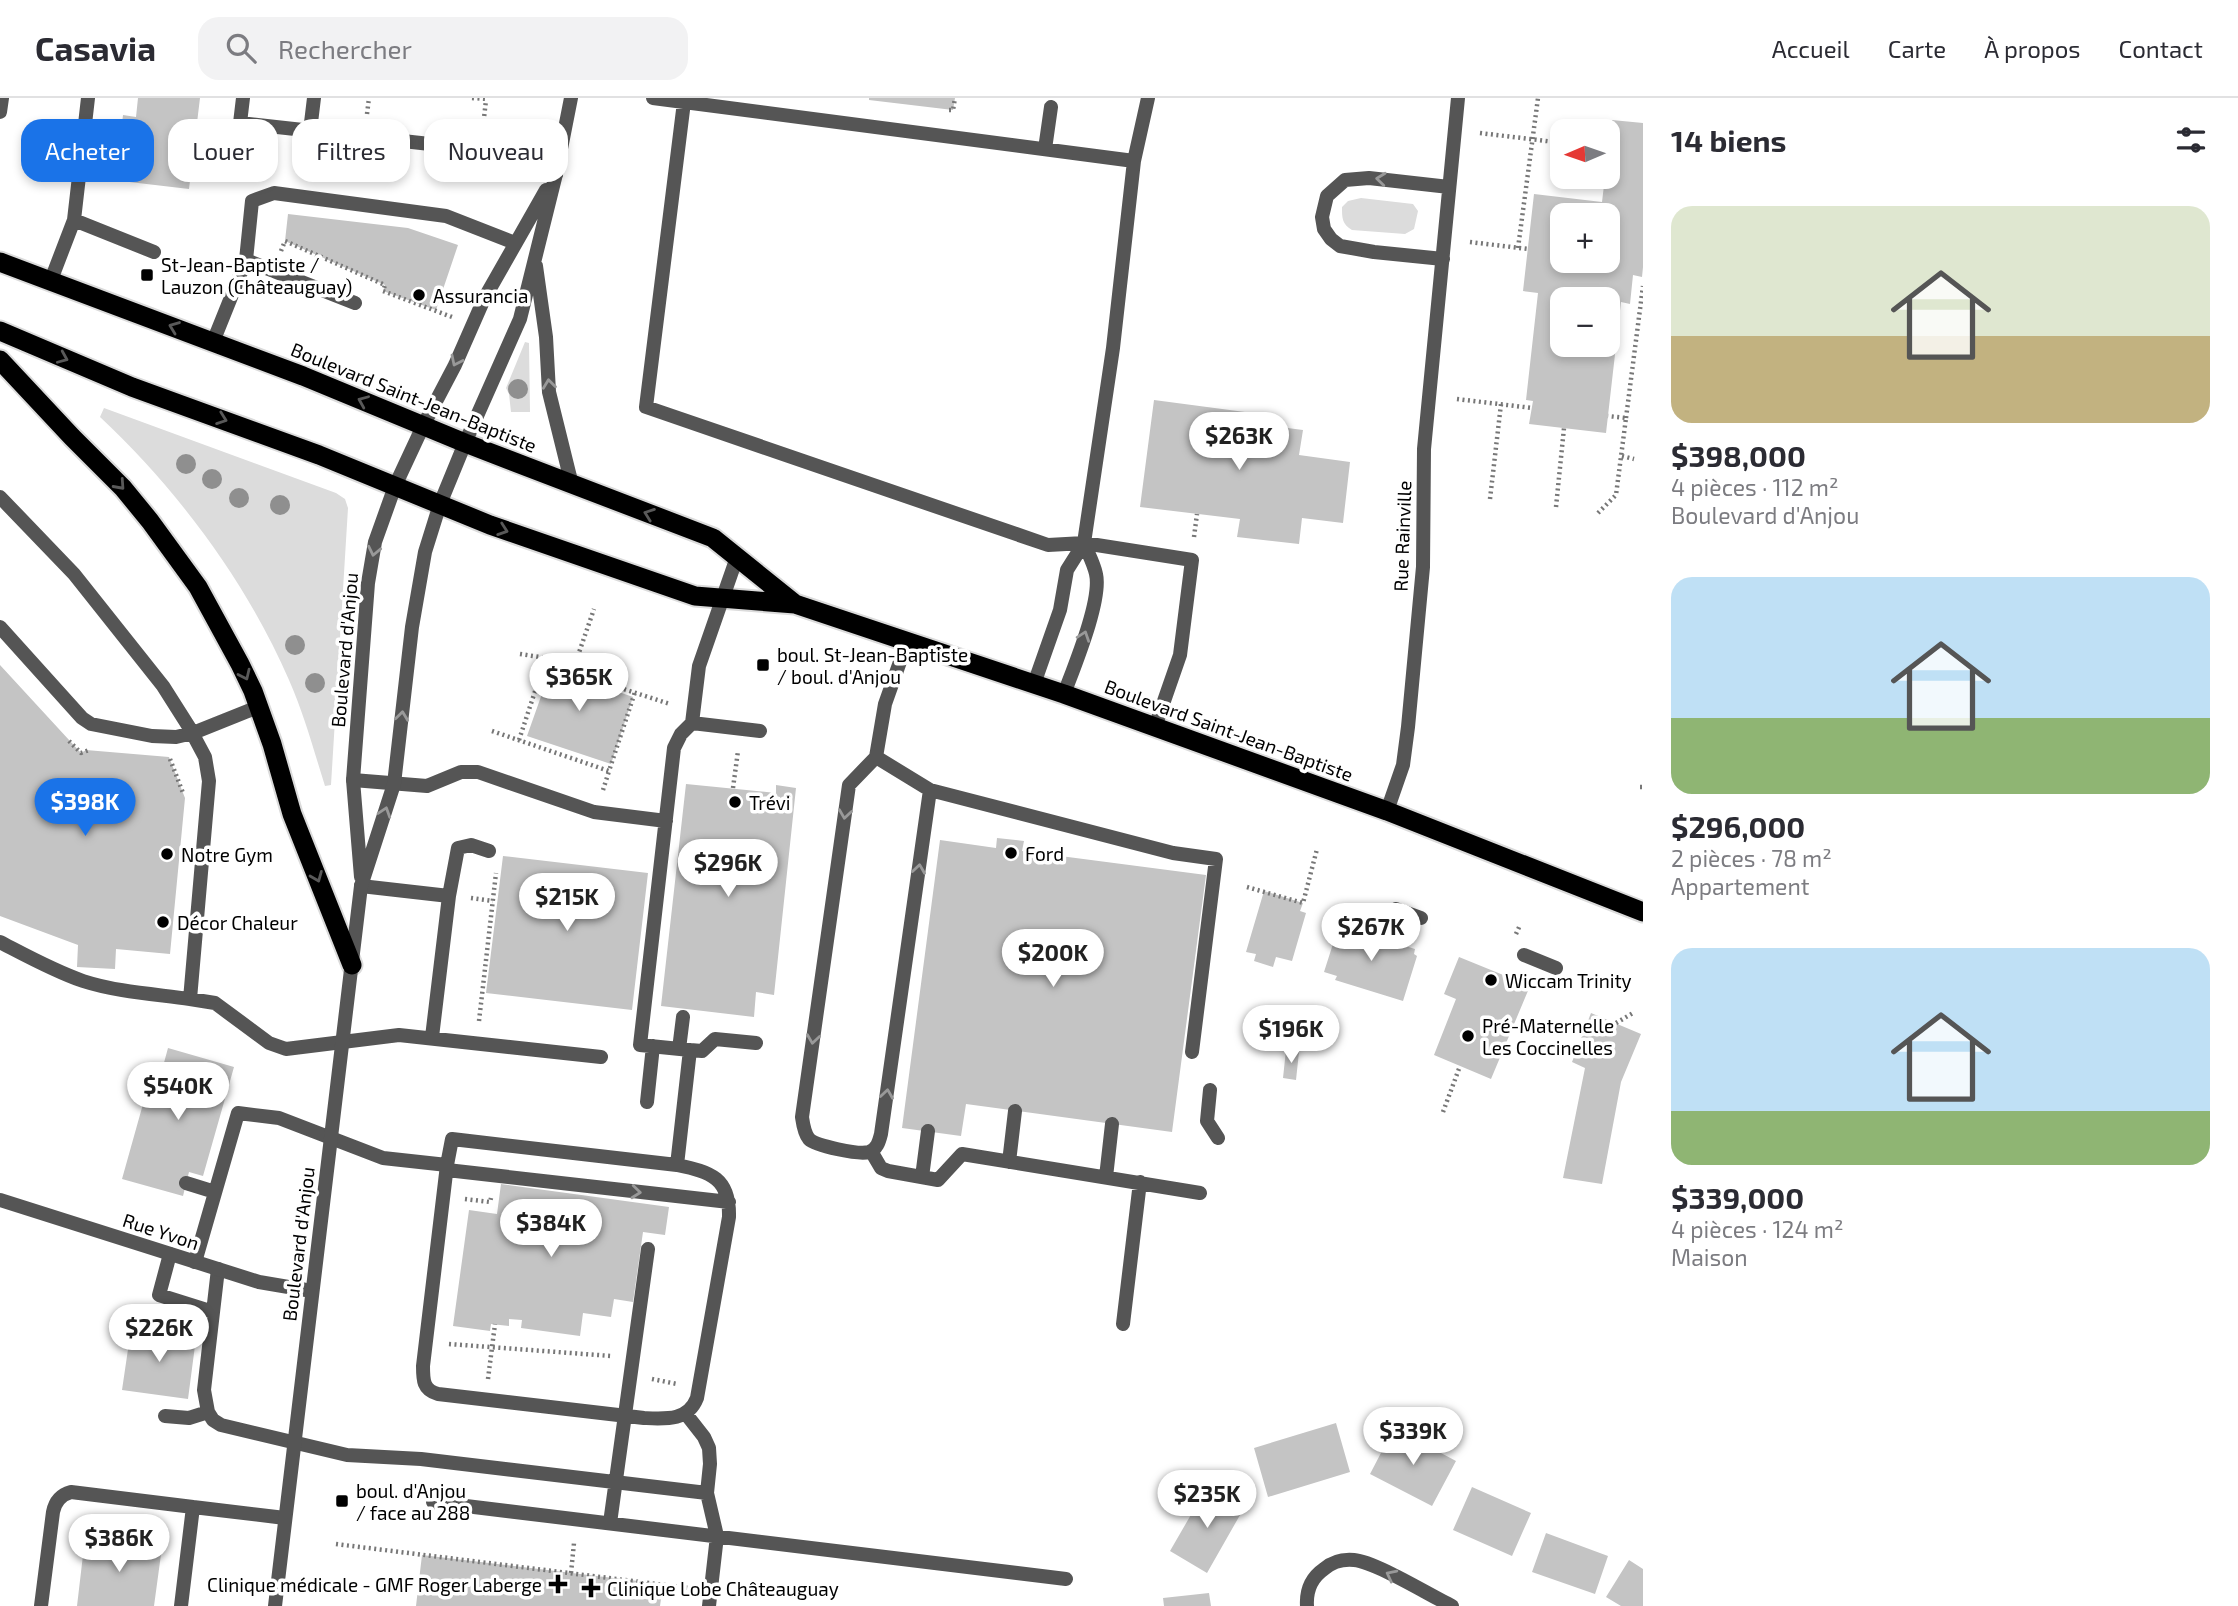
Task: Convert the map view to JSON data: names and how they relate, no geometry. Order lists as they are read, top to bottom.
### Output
{
  "streets": {
    "highway": ["Boulevard Saint-Jean-Baptiste"],
    "street": ["Rue Rainville", "Boulevard d'Anjou", "Rue Yvon"]
  },
  "crossings": [
    ["Boulevard Saint-Jean-Baptiste", "Rue Rainville"],
    ["Boulevard Saint-Jean-Baptiste", "Boulevard d'Anjou"],
    ["Boulevard d'Anjou", "Rue Yvon"]
  ],
  "places": {
    "transit": ["St-Jean-Baptiste / Lauzon (Châteauguay)", "boul. St-Jean-Baptiste / boul. d'Anjou", "boul. d'Anjou / face au 288"],
    "other": [
      "Assurancia",
      "Trévi",
      "Ford",
      "Notre Gym",
      "Décor Chaleur",
      "Wiccam Trinity",
      "Pré-Maternelle Les Coccinelles"
    ],
    "health": ["Clinique médicale - GMF Roger Laberge", "Clinique Lobe Châteauguay"]
  },
  "north": "left",
  "page": {
    "header": "Casavia",
    "search": "Rechercher",
    "nav": [
      "Accueil",
      "Carte",
      "À propos",
      "Contact"
    ],
    "heading": "14 biens",
    "map_buttons": ["+", "−"],
    "chip": [
      "Acheter",
      "Louer",
      "Filtres",
      "Nouveau"
    ],
    "list": [
      {
        "name": "$398,000",
        "note": "4 pièces · 112 m² · Boulevard d'Anjou"
      },
      {
        "name": "$296,000",
        "note": "2 pièces · 78 m² · Appartement"
      },
      {
        "name": "$339,000",
        "note": "4 pièces · 124 m² · Maison"
      }
    ],
    "price": [
      "$263K",
      "$365K",
      "$398K",
      "$296K",
      "$215K",
      "$267K",
      "$200K",
      "$196K",
      "$540K",
      "$384K",
      "$226K",
      "$339K",
      "$235K",
      "$386K"
    ]
  }
}
